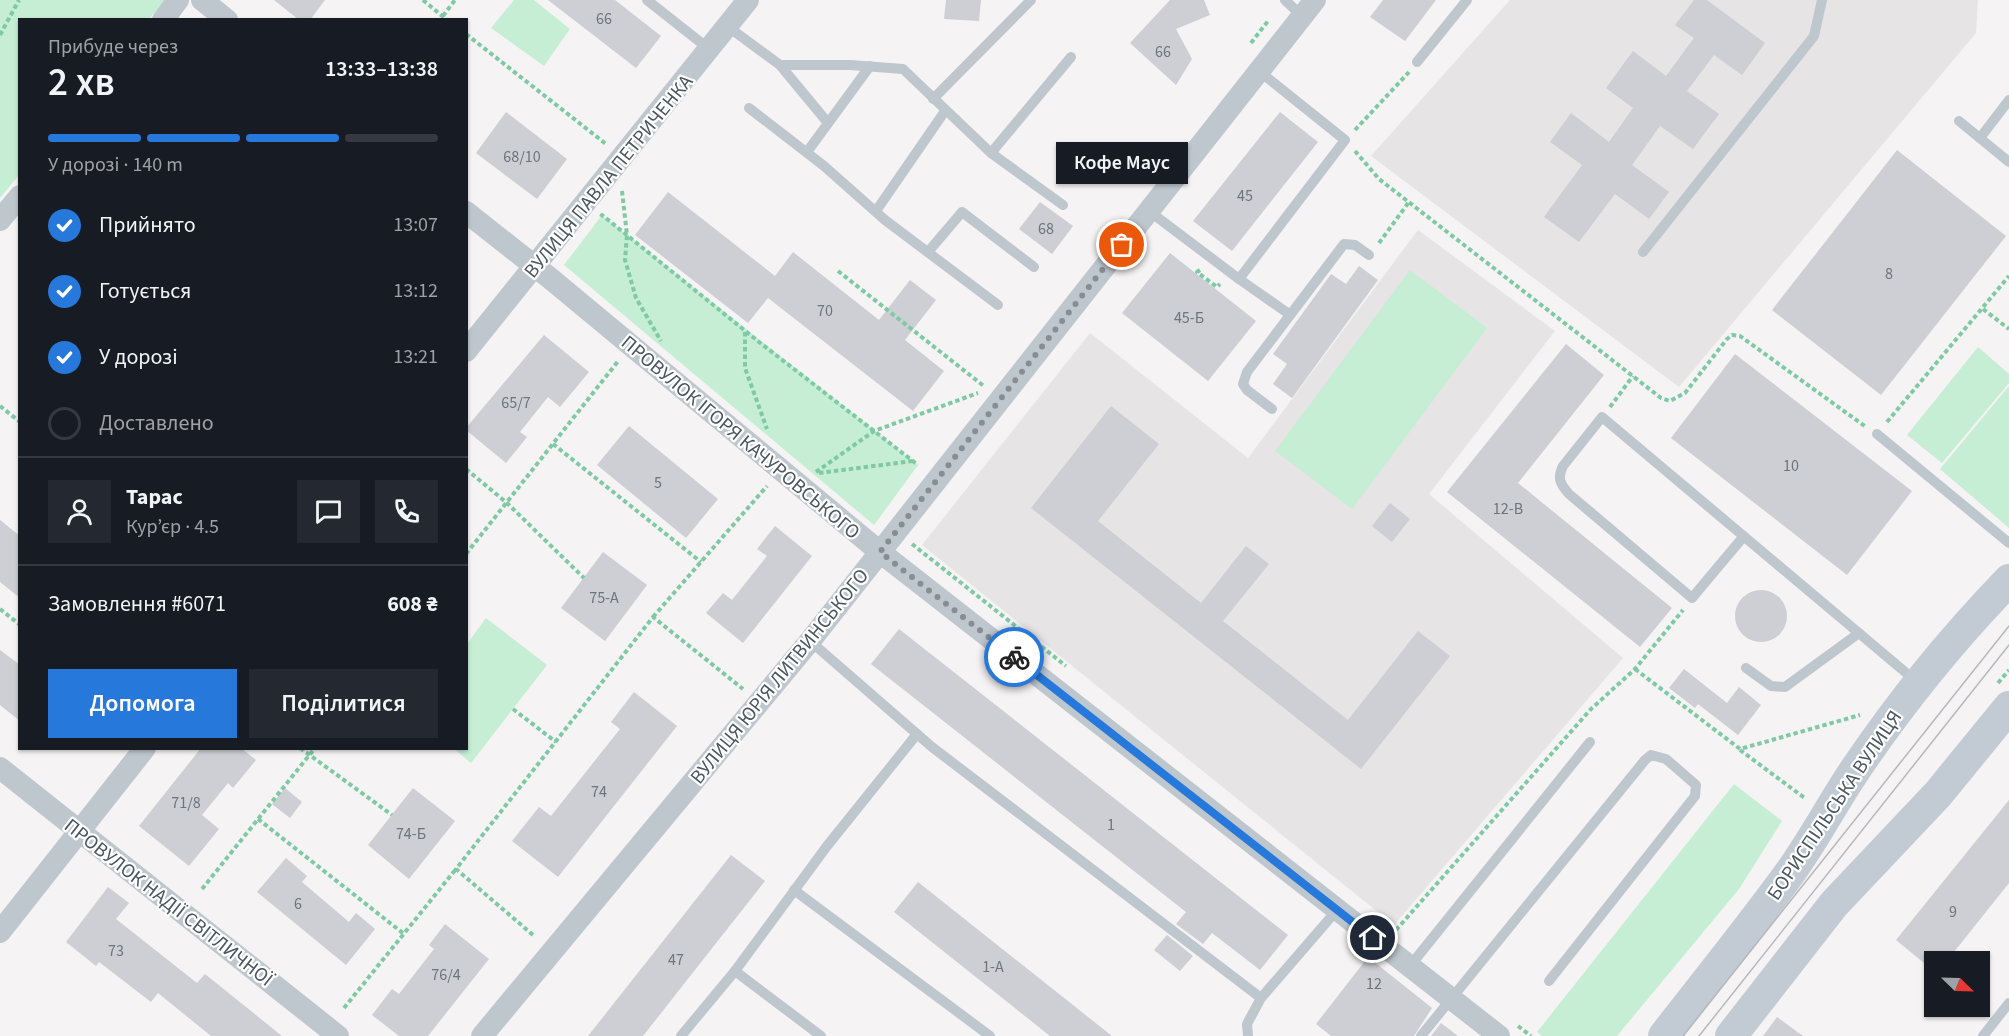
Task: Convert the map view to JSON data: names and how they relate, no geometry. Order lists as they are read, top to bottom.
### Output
{
  "streets": {
    "main road": ["БОРИСПІЛЬСЬКА ВУЛИЦЯ"],
    "street": [
      "ВУЛИЦЯ ПАВЛА ПЕТРИЧЕНКА",
      "ПРОВУЛОК ІГОРЯ КАЧУРОВСЬКОГО",
      "ВУЛИЦЯ ЮРІЯ ЛИТВИНСЬКОГО",
      "ПРОВУЛОК НАДІЇ СВІТЛИЧНОЇ"
    ]
  },
  "crossings": [
    ["ВУЛИЦЯ ПАВЛА ПЕТРИЧЕНКА", "ПРОВУЛОК ІГОРЯ КАЧУРОВСЬКОГО"],
    ["ПРОВУЛОК ІГОРЯ КАЧУРОВСЬКОГО", "ВУЛИЦЯ ЮРІЯ ЛИТВИНСЬКОГО"]
  ],
  "places": ["Кофе Маус"],
  "house_numbers": [
    "66",
    "66",
    "68/10",
    "45",
    "68",
    "8",
    "70",
    "45-Б",
    "65/7",
    "10",
    "5",
    "12-В",
    "75-А",
    "74",
    "71/8",
    "1",
    "74-Б",
    "6",
    "9",
    "73",
    "47",
    "1-А",
    "76/4",
    "12"
  ],
  "north": "bottom right",
  "page": {
    "heading": ["2 хв", "Прибуде через", "13:33–13:38"],
    "panel": [
      "Тарас",
      "Кур’єр · 4.5",
      "Замовлення #6071",
      "608 ₴"
    ],
    "bar": "У дорозі · 140 m",
    "bubble": "Кофе Маус",
    "list": [
      ["Прийнято", "13:07"],
      ["Готується", "13:12"],
      ["У дорозі", "13:21"],
      "Доставлено"
    ],
    "buttons": ["Допомога", "Поділитися"]
  }
}
